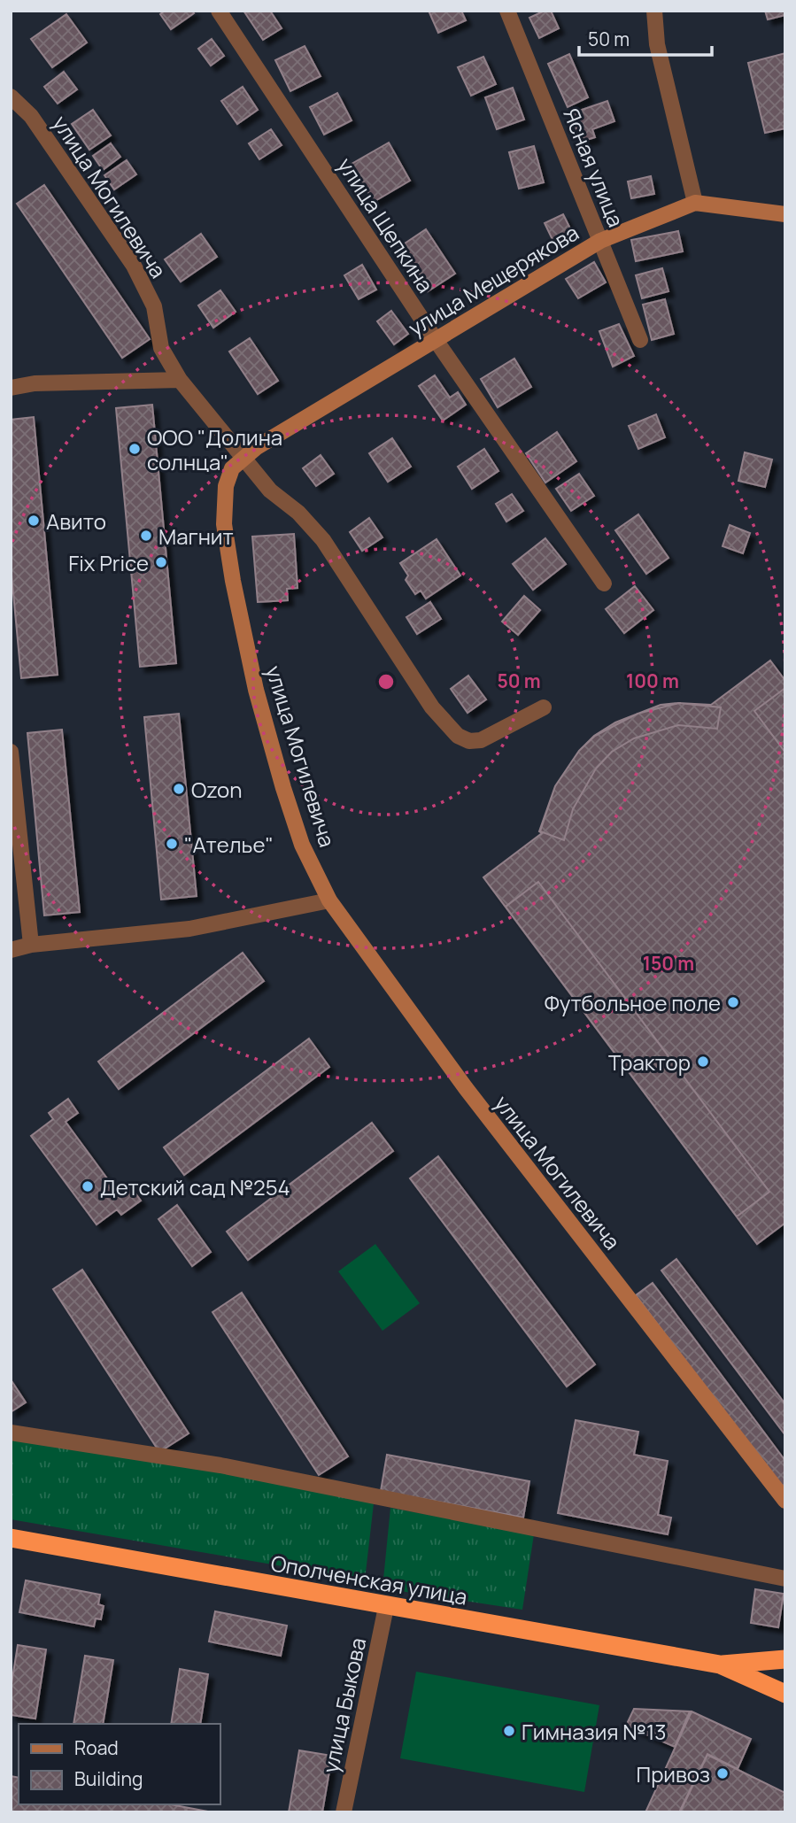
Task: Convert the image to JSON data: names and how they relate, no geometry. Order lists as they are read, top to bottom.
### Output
{
  "streets": {
    "highway": ["Ополченская улица"],
    "street": [
      "Ясная улица",
      "улица Могилевича",
      "улица Щепкина",
      "улица Мещерякова",
      "улица Быкова"
    ]
  },
  "crossings": [
    ["Ясная улица", "улица Мещерякова"],
    ["улица Могилевича", "улица Мещерякова"],
    ["улица Щепкина", "улица Мещерякова"],
    ["Ополченская улица", "улица Быкова"]
  ],
  "places": [
    "ООО \"Долина солнца\"",
    "Авито",
    "Магнит",
    "Fix Price",
    "Ozon",
    "\"Ателье\"",
    "Футбольное поле",
    "Трактор",
    "Детский сад №254",
    "Гимназия №13",
    "Привоз"
  ],
  "legend": ["Road", "Building"],
  "scale_bar": "50 m",
  "rings": ["50 m", "100 m", "150 m"]
}
